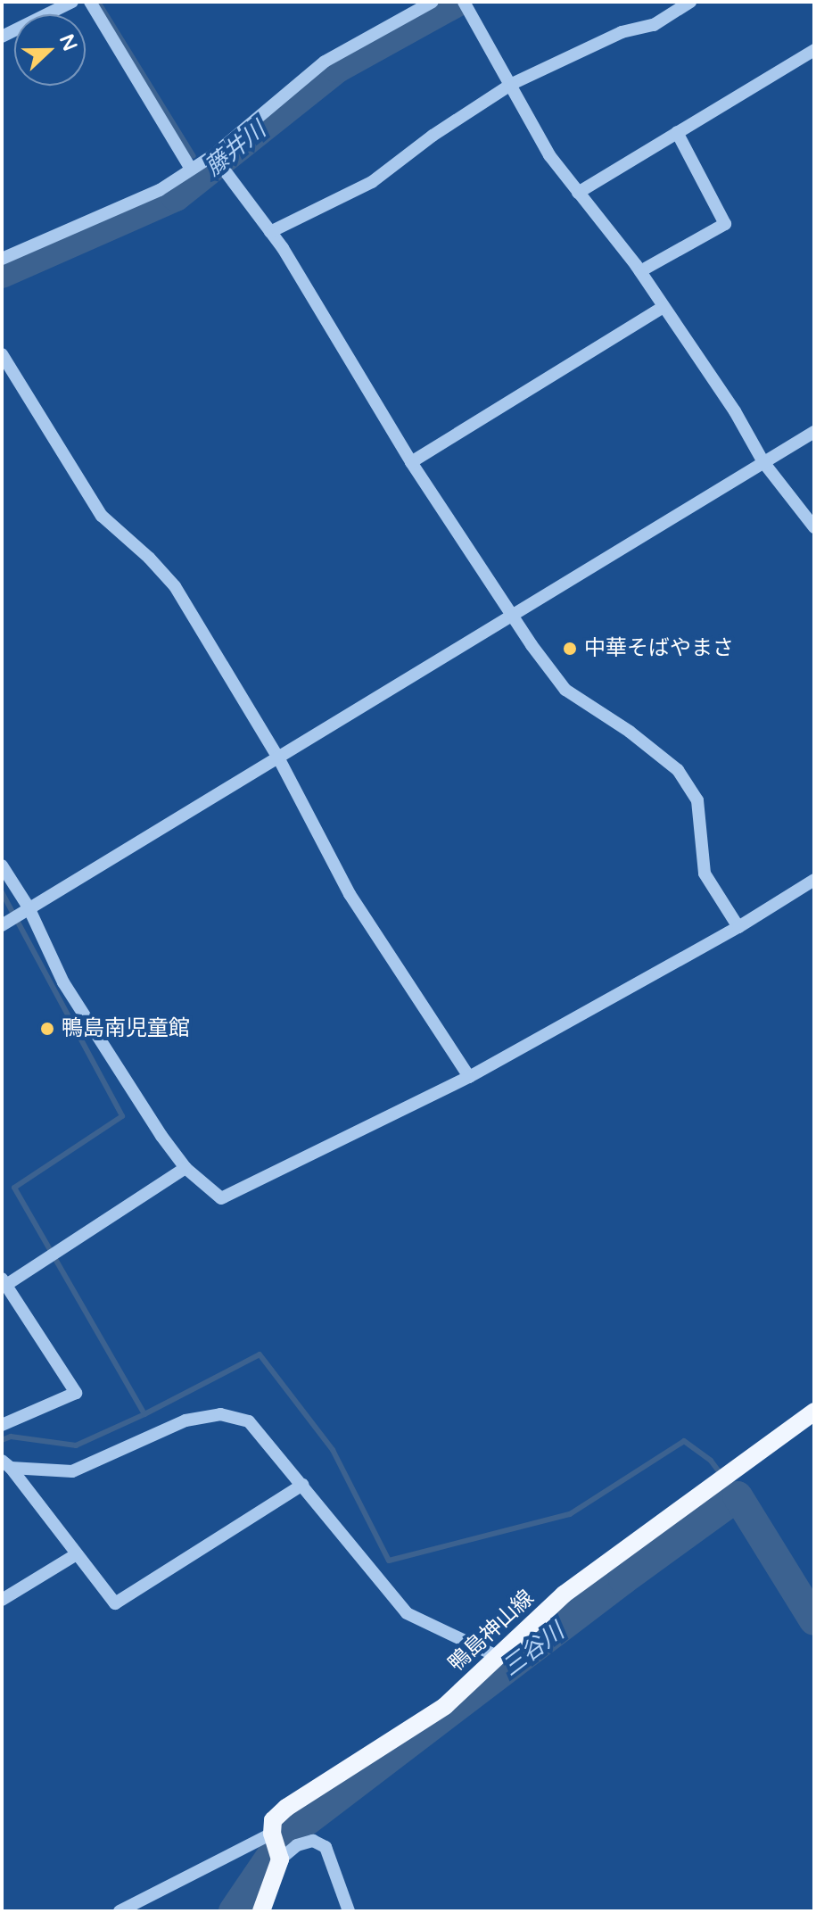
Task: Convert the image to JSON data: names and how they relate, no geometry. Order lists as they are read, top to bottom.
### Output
{
  "streets": {
    "main road": ["鴨島神山線"]
  },
  "water": ["藤井川", "三谷川"],
  "places": ["中華そばやまさ", "鴨島南児童館"],
  "north": "right"
}
